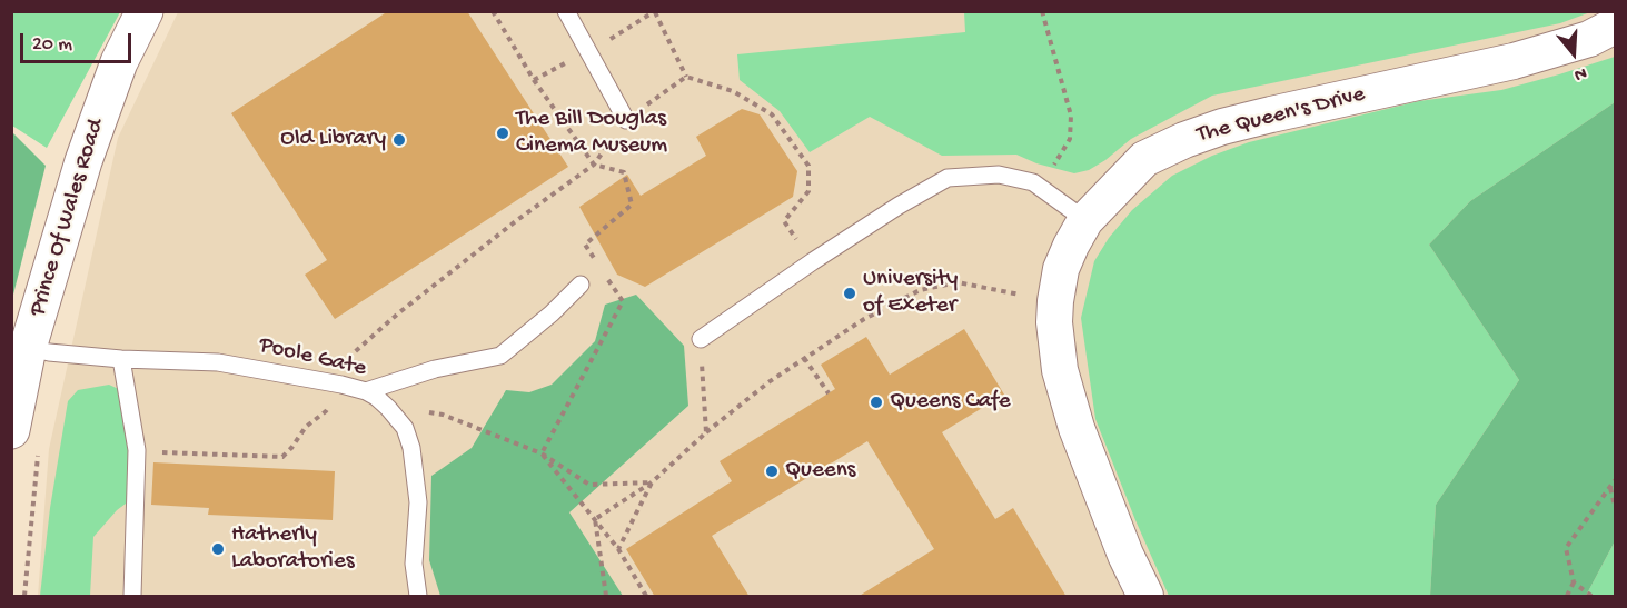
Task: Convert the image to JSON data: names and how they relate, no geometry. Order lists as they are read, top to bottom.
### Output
{
  "streets": {
    "street": ["The Queen's Drive", "Prince Of Wales Road"],
    "lane": ["Poole Gate"]
  },
  "crossings": [
    ["Prince Of Wales Road", "Poole Gate"]
  ],
  "places": [
    "The Bill Douglas Cinema Museum",
    "Old Library",
    "University of Exeter",
    "Queens Cafe",
    "Queens",
    "Hatherly Laboratories"
  ],
  "scale_bar": "20 m",
  "north": "bottom"
}
